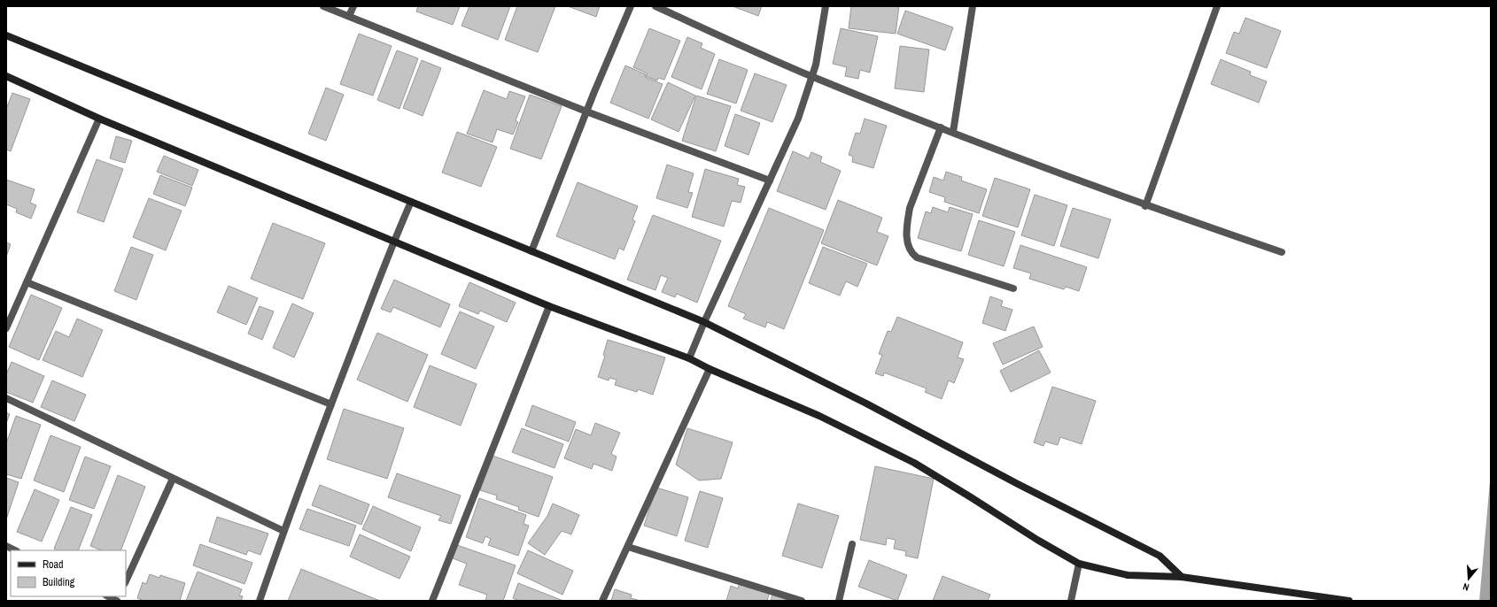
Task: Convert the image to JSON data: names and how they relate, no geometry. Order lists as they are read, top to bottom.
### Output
{
  "legend": ["Road", "Building"],
  "north": "bottom"
}
